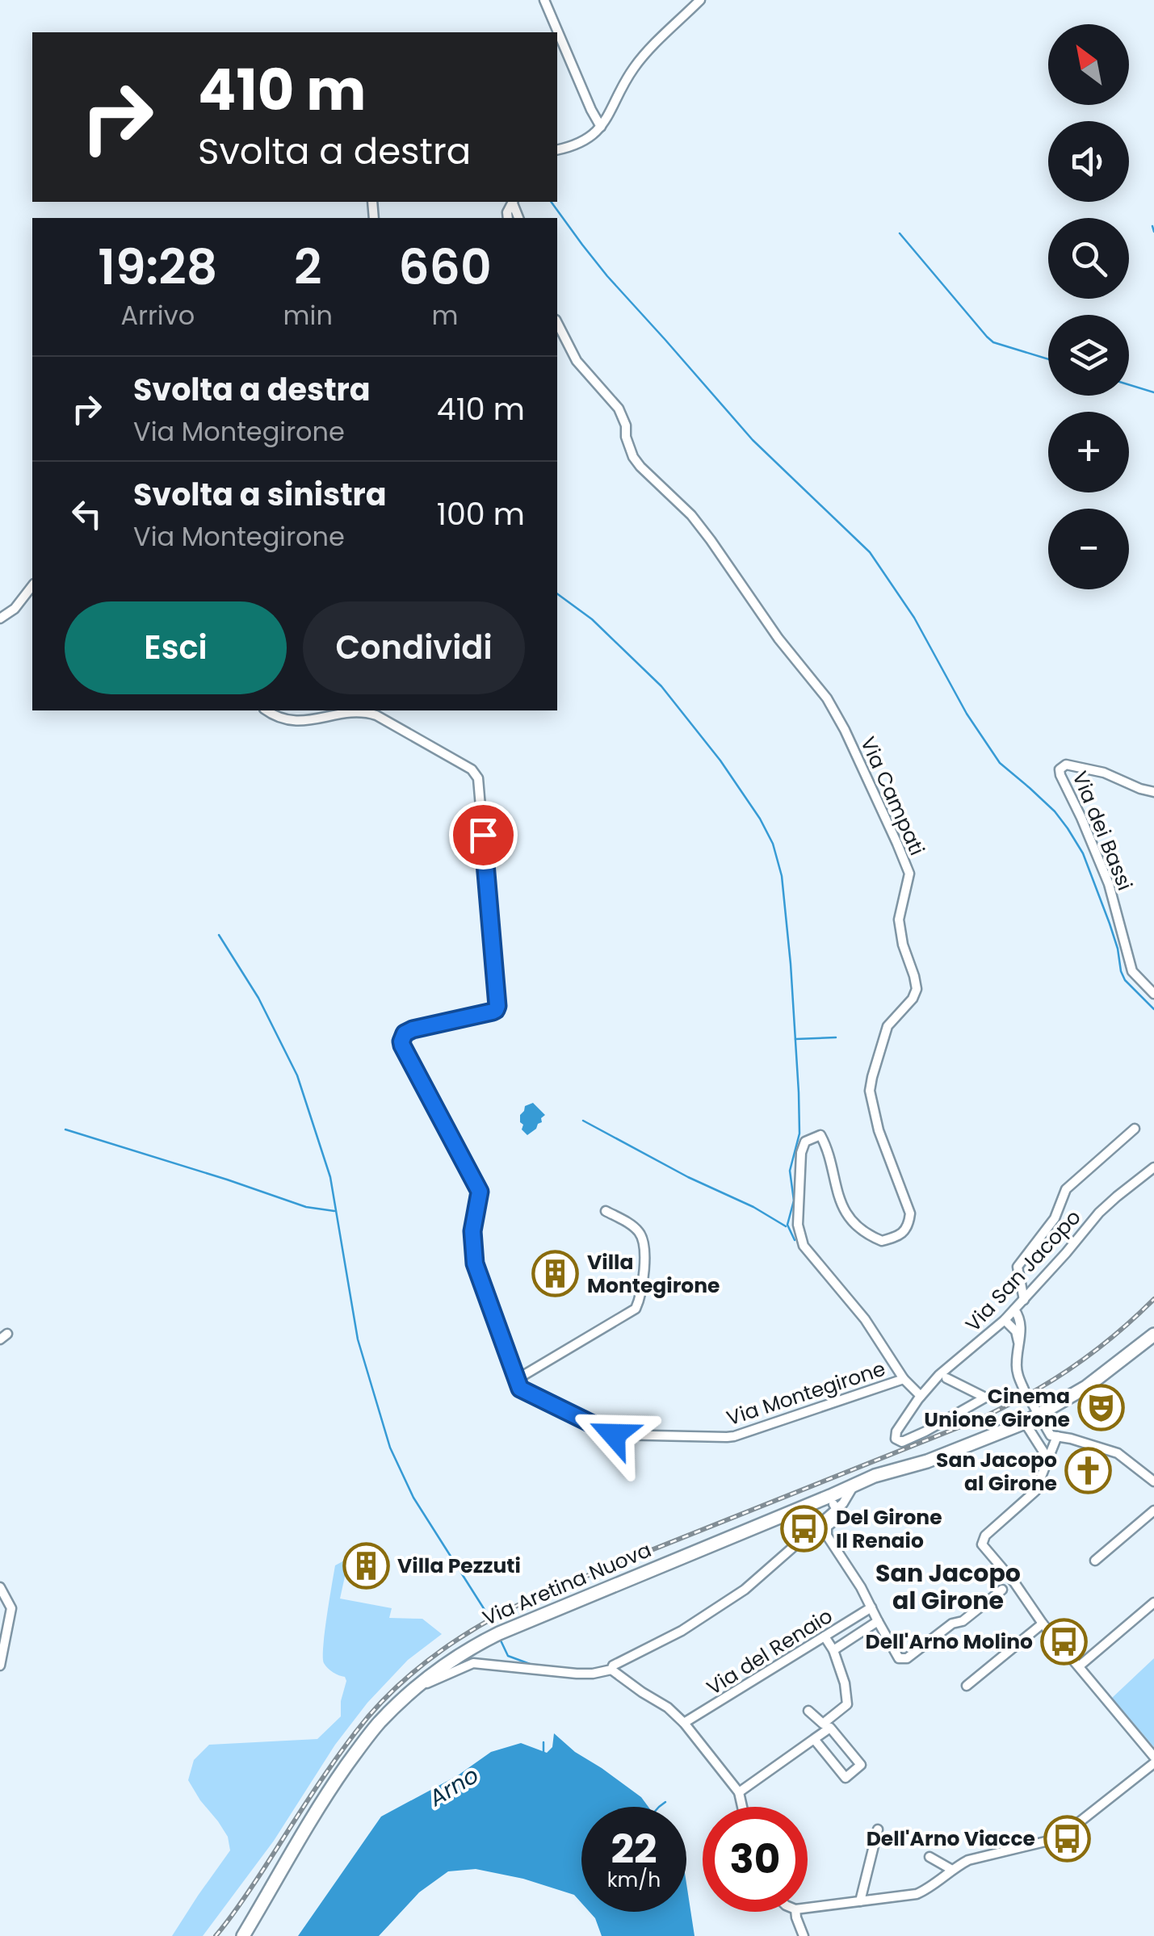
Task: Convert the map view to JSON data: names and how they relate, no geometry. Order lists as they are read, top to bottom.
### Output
{
  "streets": {
    "main road": ["Via Aretina Nuova"],
    "street": [
      "Via Campati",
      "Via dei Bassi",
      "Via San Jacopo",
      "Via Montegirone",
      "Via del Renaio"
    ]
  },
  "crossings": [
    ["Via Campati", "Via San Jacopo"],
    ["Via Campati", "Via Montegirone"]
  ],
  "districts": ["San Jacopo al Girone"],
  "water": ["Arno"],
  "places": {
    "building": ["Villa Montegirone", "Villa Pezzuti"],
    "theatre": ["Cinema Unione Girone"],
    "church": ["San Jacopo al Girone"],
    "bus stop": ["Del Girone Il Renaio", "Dell'Arno Molino", "Dell'Arno Viacce"]
  },
  "north": "top left",
  "page": {
    "map_buttons": ["+", "−"],
    "turn": ["410 m", "Svolta a destra"],
    "eta": [
      "19:28",
      "Arrivo",
      "2",
      "min",
      "660",
      "m"
    ],
    "list": [
      {
        "name": "Svolta a destra",
        "note": "Via Montegirone",
        "value": "410 m"
      },
      {
        "name": "Svolta a sinistra",
        "note": "Via Montegirone",
        "value": "100 m"
      }
    ],
    "buttons": ["Esci", "Condividi"],
    "speed": "22 km/h",
    "limit": "30"
  }
}
